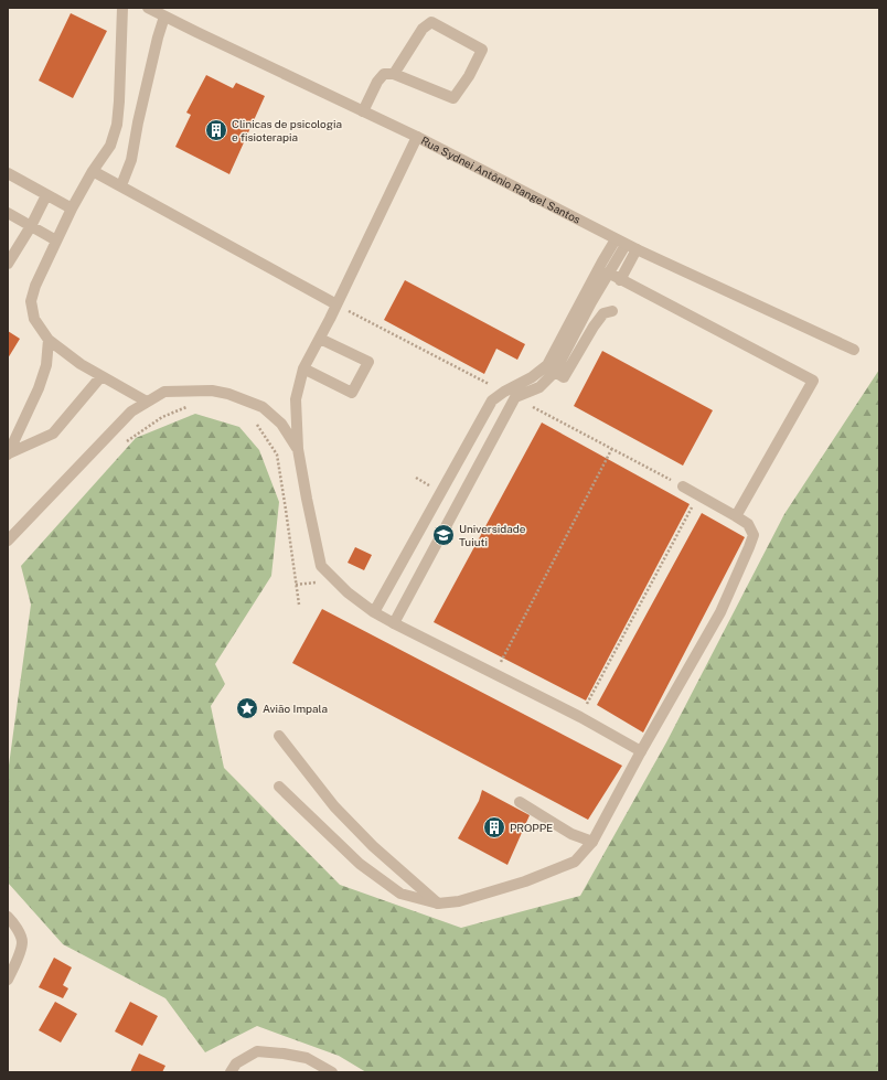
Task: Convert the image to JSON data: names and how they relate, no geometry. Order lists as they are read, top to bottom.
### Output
{
  "streets": {
    "street": ["Rua Sydnei Antônio Rangel Santos"]
  },
  "places": {
    "building": ["Clinicas de psicologia e fisioterapia", "PROPPE"],
    "school or university": ["Universidade Tuiuti"],
    "place": ["Avião Impala"]
  }
}
